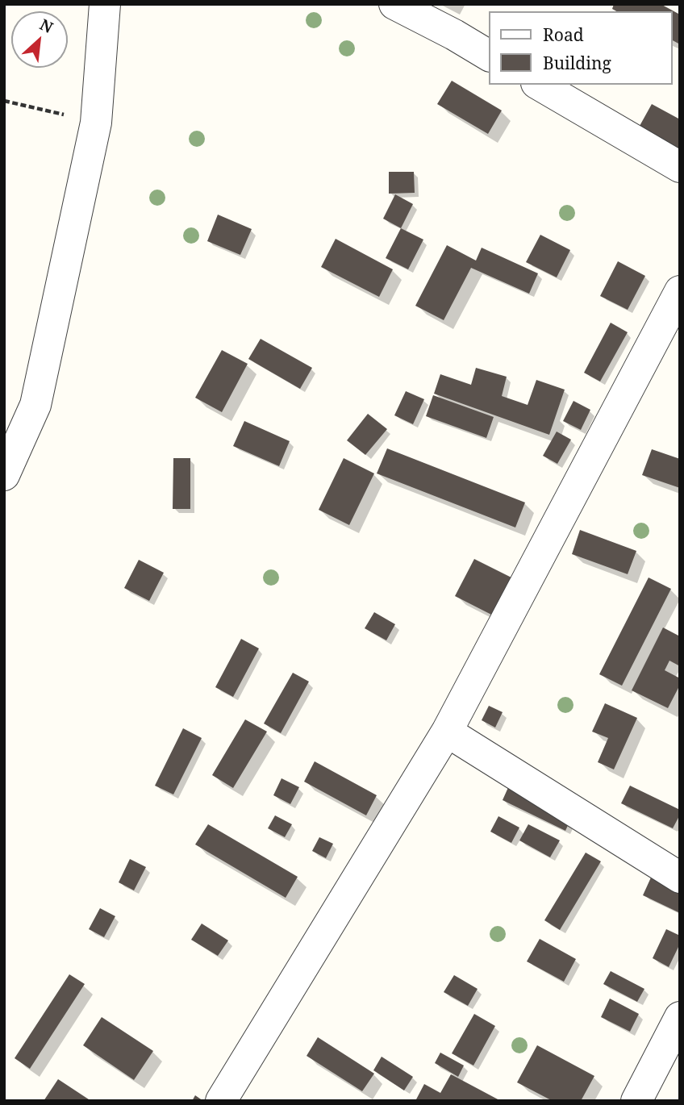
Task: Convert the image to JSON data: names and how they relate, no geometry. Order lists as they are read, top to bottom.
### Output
{
  "legend": ["Road", "Building"],
  "north": "top right"
}
